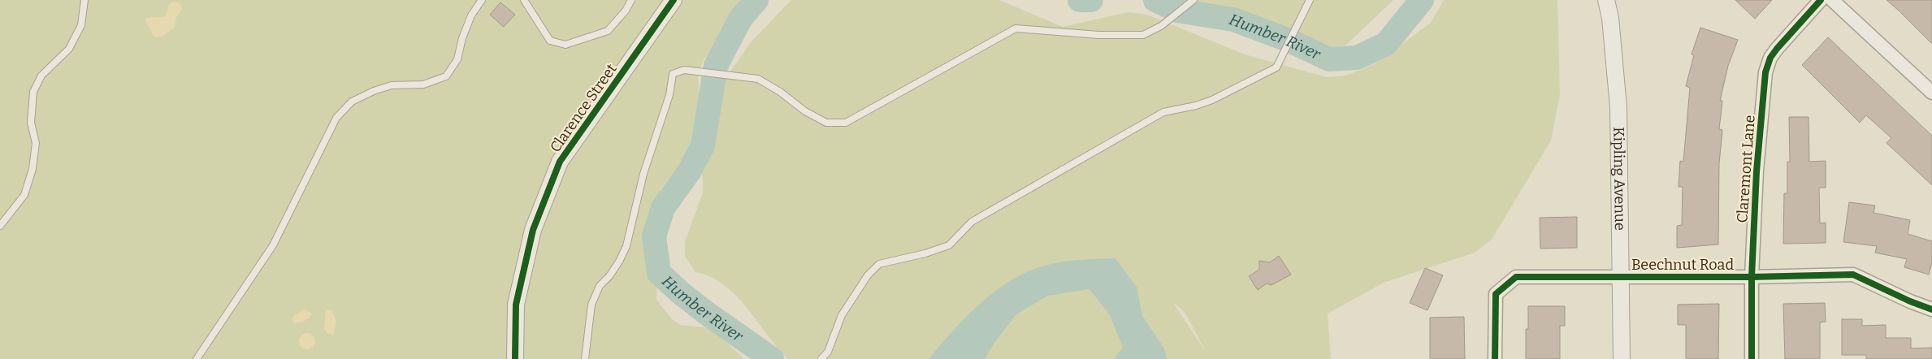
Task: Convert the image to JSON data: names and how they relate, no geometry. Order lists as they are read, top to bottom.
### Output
{
  "streets": {
    "street": [
      "Clarence Street",
      "Claremont Lane",
      "Kipling Avenue",
      "Beechnut Road"
    ]
  },
  "crossings": [
    ["Claremont Lane", "Beechnut Road"],
    ["Kipling Avenue", "Beechnut Road"]
  ],
  "water": ["Humber River"]
}
